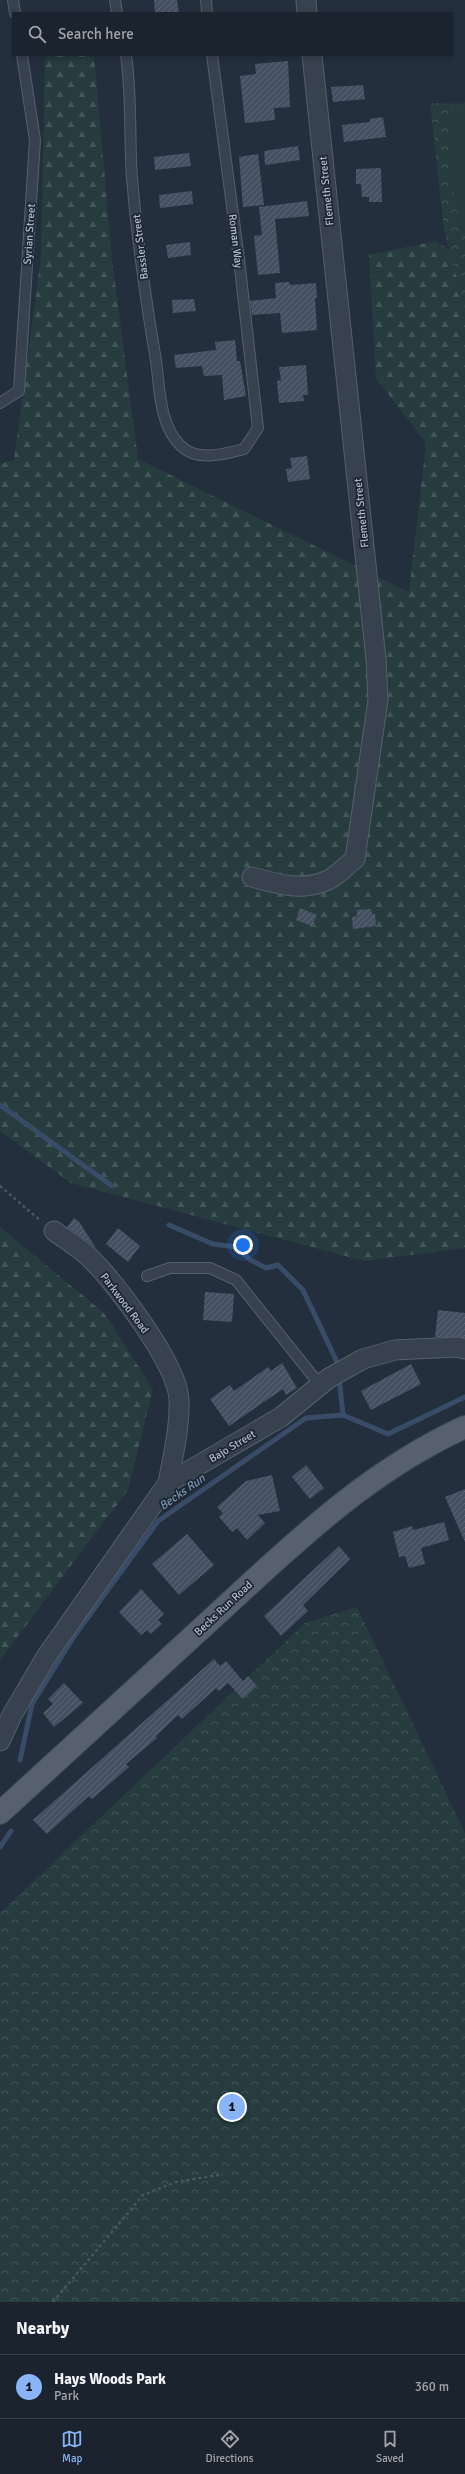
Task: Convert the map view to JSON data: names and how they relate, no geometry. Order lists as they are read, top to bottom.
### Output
{
  "streets": {
    "main road": ["Becks Run Road"],
    "street": ["Flemeth Street", "Parkwood Road", "Bajo Street"],
    "lane": ["Syrian Street", "Roman Way", "Bassler Street"]
  },
  "crossings": [
    ["Roman Way", "Bassler Street"],
    ["Parkwood Road", "Bajo Street"]
  ],
  "water": ["Becks Run"],
  "page": {
    "search": "Search here",
    "pins": "1",
    "heading": "Nearby",
    "list": [
      {
        "mark": "1",
        "name": "Hays Woods Park",
        "note": "Park",
        "value": "360 m"
      }
    ],
    "nav": ["Map", "Directions", "Saved"]
  }
}
